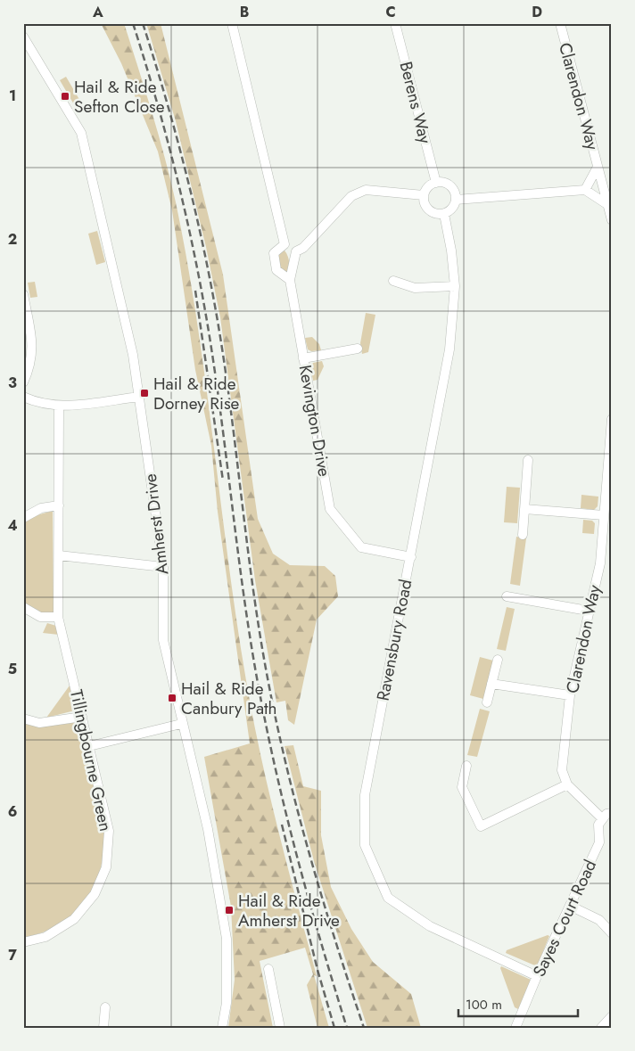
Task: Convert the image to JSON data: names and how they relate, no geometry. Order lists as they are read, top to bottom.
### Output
{
  "streets": {
    "street": [
      "Clarendon Way",
      "Berens Way",
      "Kevington Drive",
      "Amherst Drive",
      "Ravensbury Road",
      "Tillingbourne Green",
      "Sayes Court Road"
    ]
  },
  "crossings": [
    ["Berens Way", "Ravensbury Road"],
    ["Kevington Drive", "Ravensbury Road"],
    ["Ravensbury Road", "Sayes Court Road"]
  ],
  "places": {
    "transit": [
      "Hail & Ride Sefton Close",
      "Hail & Ride Dorney Rise",
      "Hail & Ride Canbury Path",
      "Hail & Ride Amherst Drive"
    ]
  },
  "scale_bar": "100 m",
  "grid": {
    "columns": [
      "A",
      "B",
      "C",
      "D"
    ],
    "rows": [
      "1",
      "2",
      "3",
      "4",
      "5",
      "6",
      "7"
    ]
  }
}
